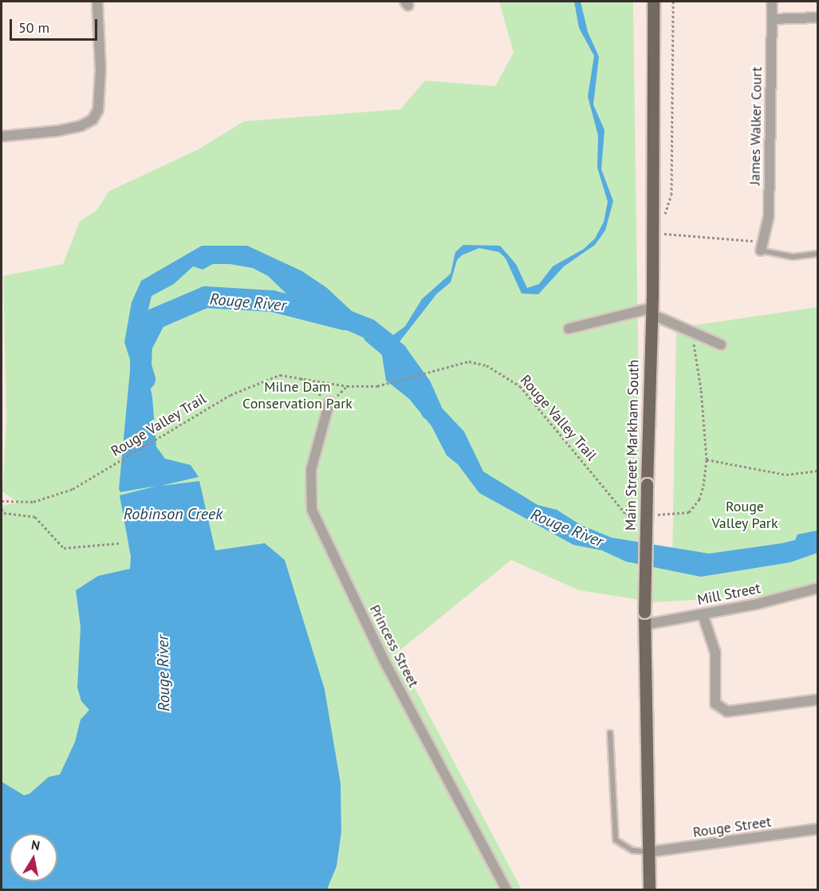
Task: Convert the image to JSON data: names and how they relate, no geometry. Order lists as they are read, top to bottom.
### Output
{
  "streets": {
    "main road": ["Main Street Markham South"],
    "street": [
      "James Walker Court",
      "Mill Street",
      "Princess Street",
      "Rouge Street"
    ],
    "path": ["Rouge Valley Trail"]
  },
  "crossings": [
    ["Main Street Markham South", "Mill Street"],
    ["Main Street Markham South", "Rouge Street"]
  ],
  "water": ["Rouge River", "Robinson Creek"],
  "parks": ["Milne Dam Conservation Park", "Rouge Valley Park"],
  "scale_bar": "50 m",
  "north": "top"
}
